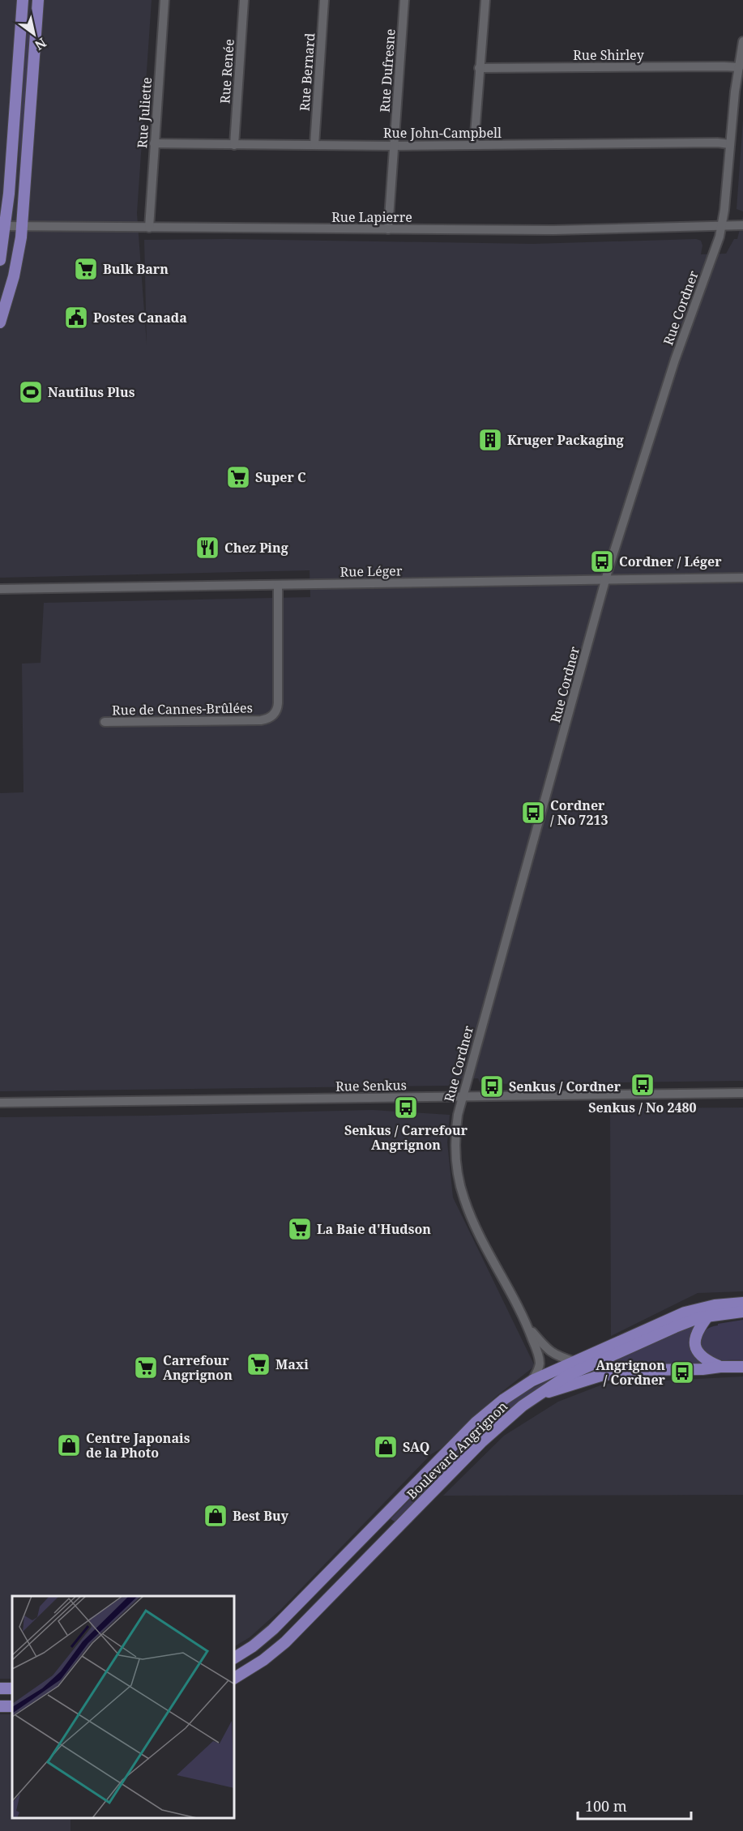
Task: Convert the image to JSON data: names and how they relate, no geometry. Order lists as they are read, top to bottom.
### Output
{
  "streets": {
    "main road": ["Boulevard Angrignon"],
    "street": [
      "Rue Shirley",
      "Rue Dufresne",
      "Rue Renée",
      "Rue Bernard",
      "Rue Juliette",
      "Rue John-Campbell",
      "Rue Lapierre",
      "Rue Cordner",
      "Rue Léger",
      "Rue de Cannes-Brûlées",
      "Rue Senkus"
    ]
  },
  "crossings": [
    ["Rue Shirley", "Rue Cordner"],
    ["Rue Dufresne", "Rue John-Campbell"],
    ["Rue Dufresne", "Rue Lapierre"],
    ["Rue Renée", "Rue John-Campbell"],
    ["Rue Bernard", "Rue John-Campbell"],
    ["Rue Juliette", "Rue John-Campbell"],
    ["Rue Juliette", "Rue Lapierre"],
    ["Rue John-Campbell", "Rue Cordner"],
    ["Rue Lapierre", "Rue Cordner"],
    ["Rue Cordner", "Rue Léger"],
    ["Rue Cordner", "Rue Senkus"],
    ["Rue Léger", "Rue de Cannes-Brûlées"]
  ],
  "places": {
    "supermarket": [
      "Bulk Barn",
      "Super C",
      "La Baie d'Hudson",
      "Maxi",
      "Carrefour Angrignon"
    ],
    "public building": ["Postes Canada"],
    "sports": ["Nautilus Plus"],
    "building": ["Kruger Packaging"],
    "restaurant": ["Chez Ping"],
    "bus stop": [
      "Cordner / Léger",
      "Cordner / No 7213",
      "Senkus / No 2480",
      "Senkus / Cordner",
      "Senkus / Carrefour Angrignon",
      "Angrignon / Cordner"
    ],
    "shop": ["Centre Japonais de la Photo", "SAQ", "Best Buy"]
  },
  "scale_bar": "100 m",
  "north": "bottom right"
}
